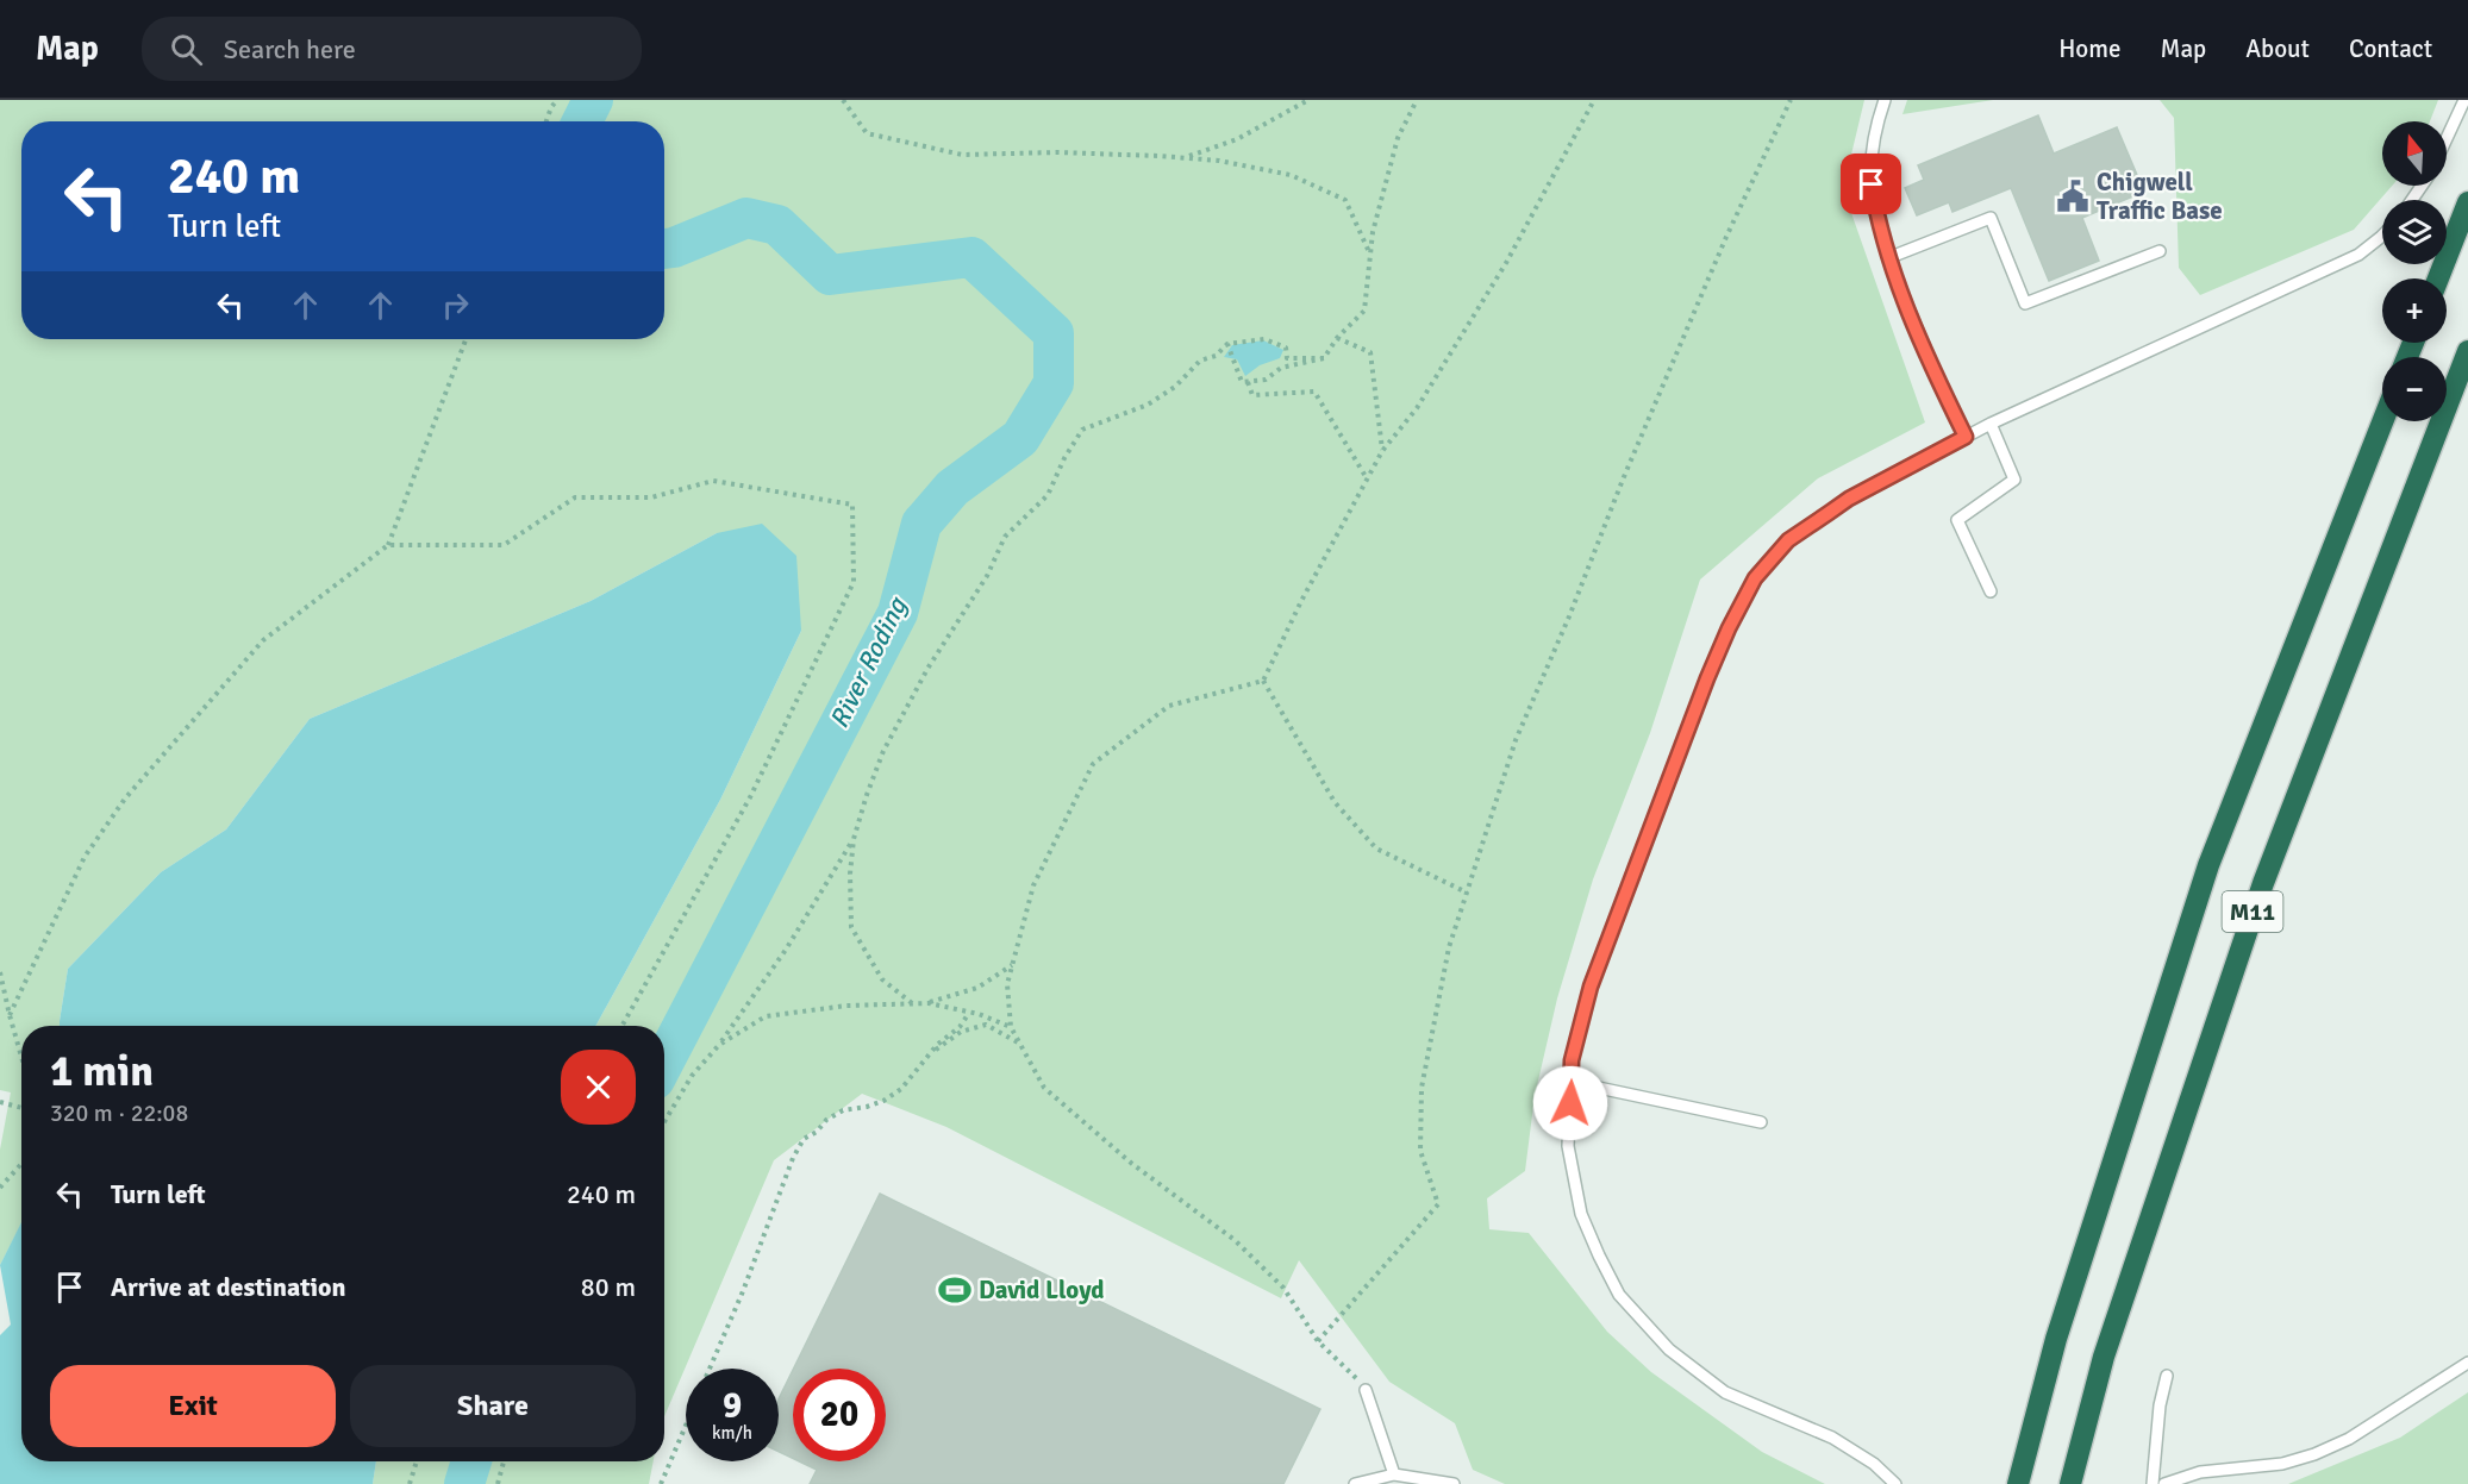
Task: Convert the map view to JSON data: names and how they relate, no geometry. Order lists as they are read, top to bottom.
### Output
{
  "streets": {
    "highway": ["M11"]
  },
  "water": ["River Roding"],
  "places": {
    "public building": ["Chigwell Traffic Base"],
    "sports": ["David Lloyd"]
  },
  "north": "top",
  "page": {
    "header": "Map",
    "search": "Search here",
    "nav": [
      "Home",
      "Map",
      "About",
      "Contact"
    ],
    "map_buttons": ["+", "−"],
    "turn": ["240 m", "Turn left"],
    "heading": ["1 min", "320 m · 22:08"],
    "list": [
      {
        "name": "Turn left",
        "value": "240 m"
      },
      {
        "name": "Arrive at destination",
        "value": "80 m"
      }
    ],
    "buttons": ["Exit", "Share"],
    "speed": "9 km/h",
    "limit": "20"
  }
}
